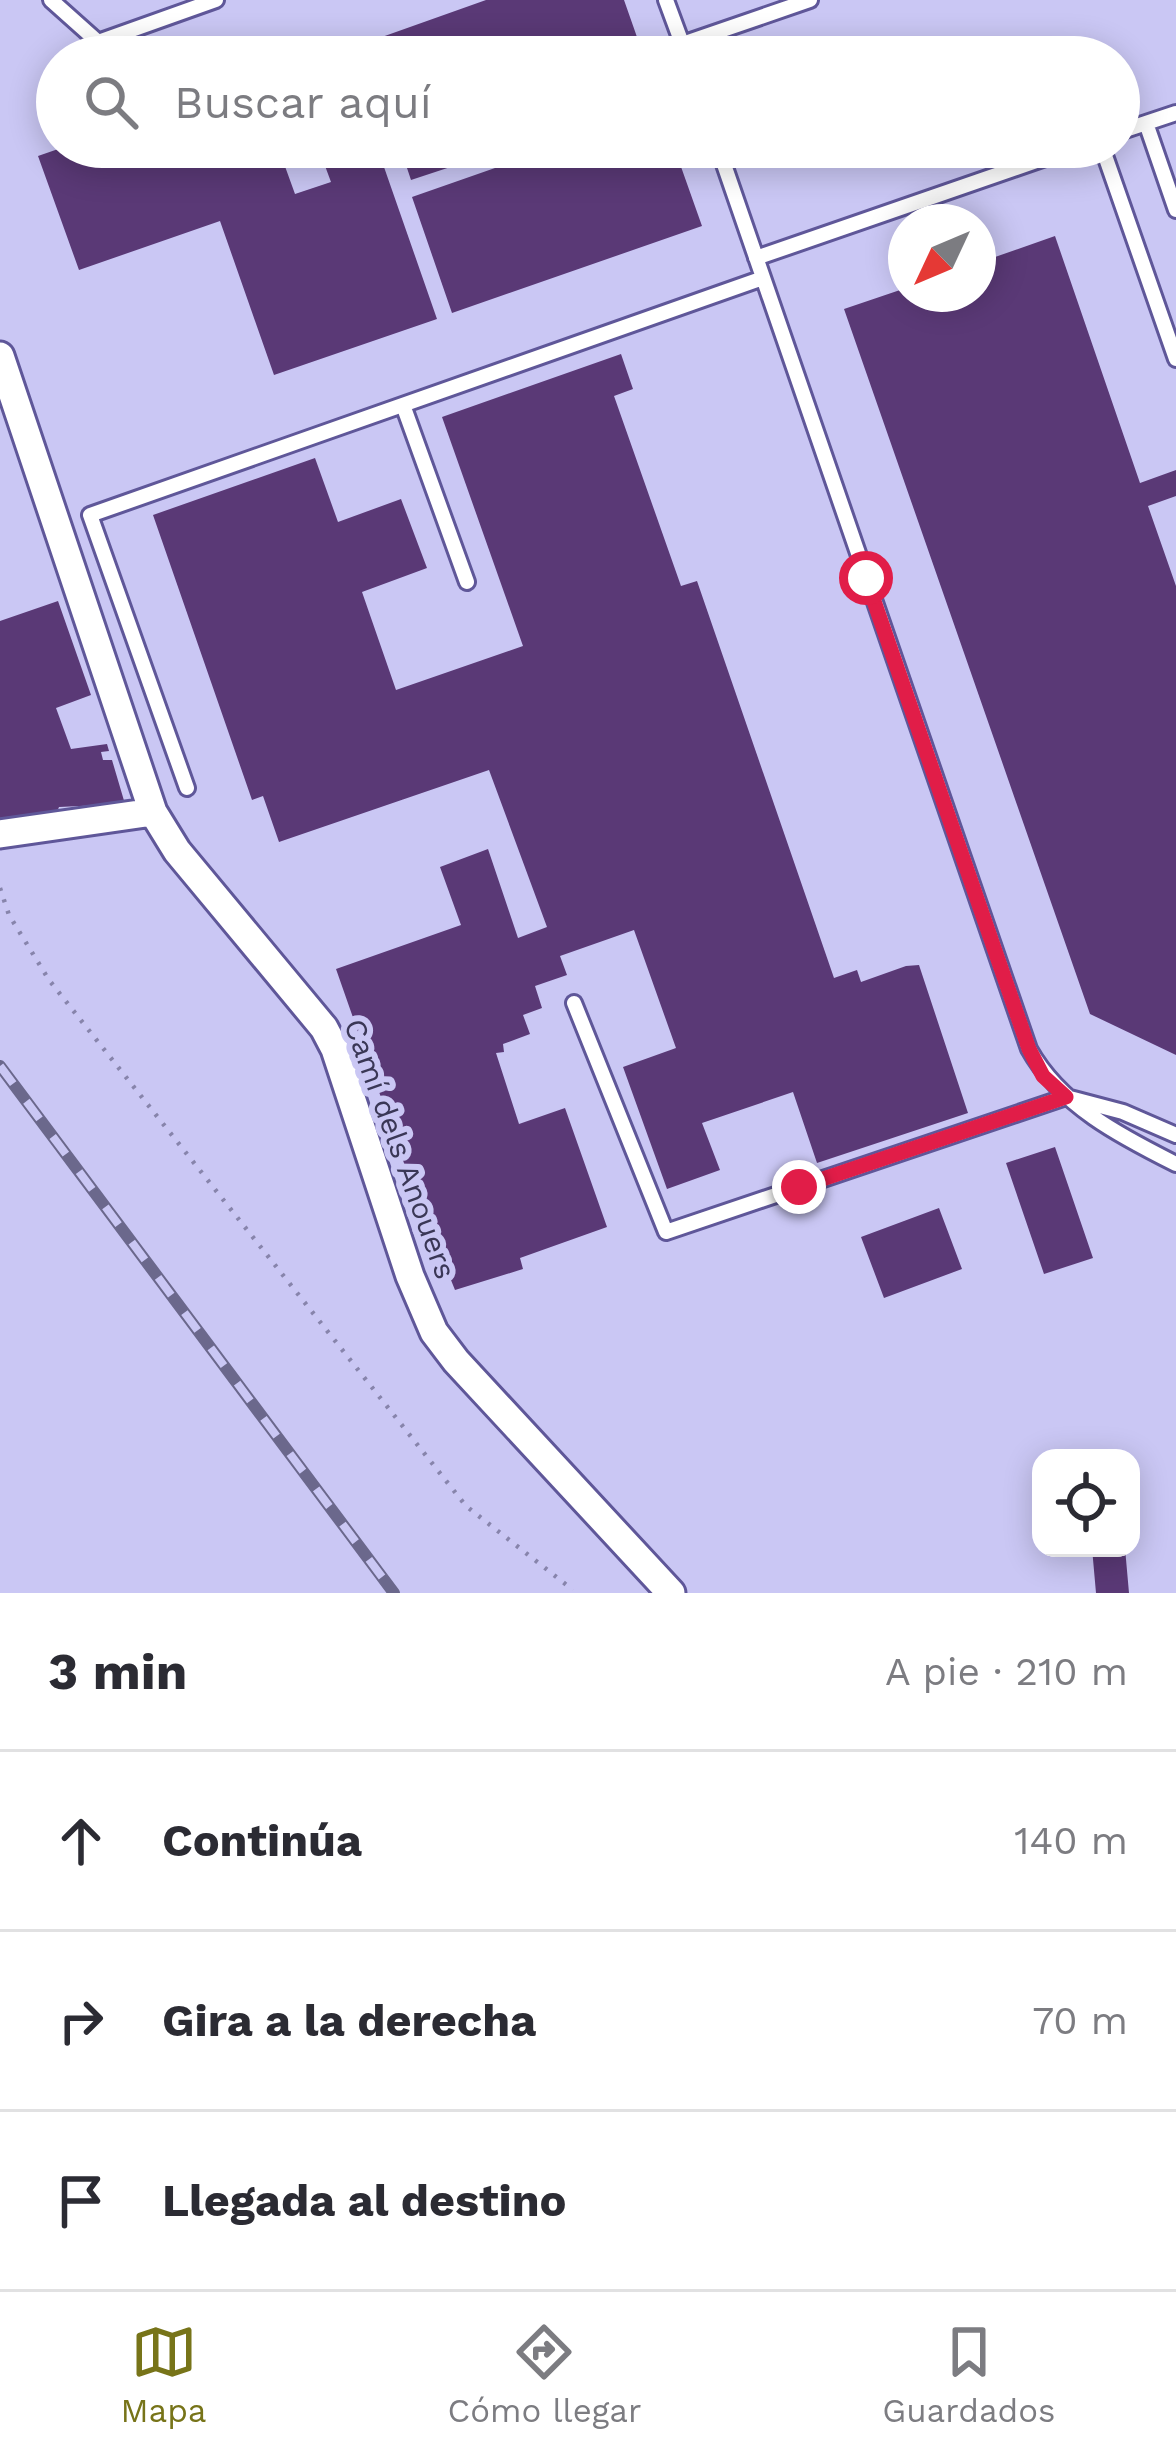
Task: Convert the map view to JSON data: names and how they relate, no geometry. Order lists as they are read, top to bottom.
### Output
{
  "streets": {
    "street": ["Camí dels Anouers"]
  },
  "north": "bottom left",
  "page": {
    "search": "Buscar aquí",
    "heading": ["3 min", "A pie · 210 m"],
    "list": [
      ["Continúa", "140 m"],
      ["Gira a la derecha", "70 m"],
      "Llegada al destino"
    ],
    "nav": ["Mapa", "Cómo llegar", "Guardados"]
  }
}
